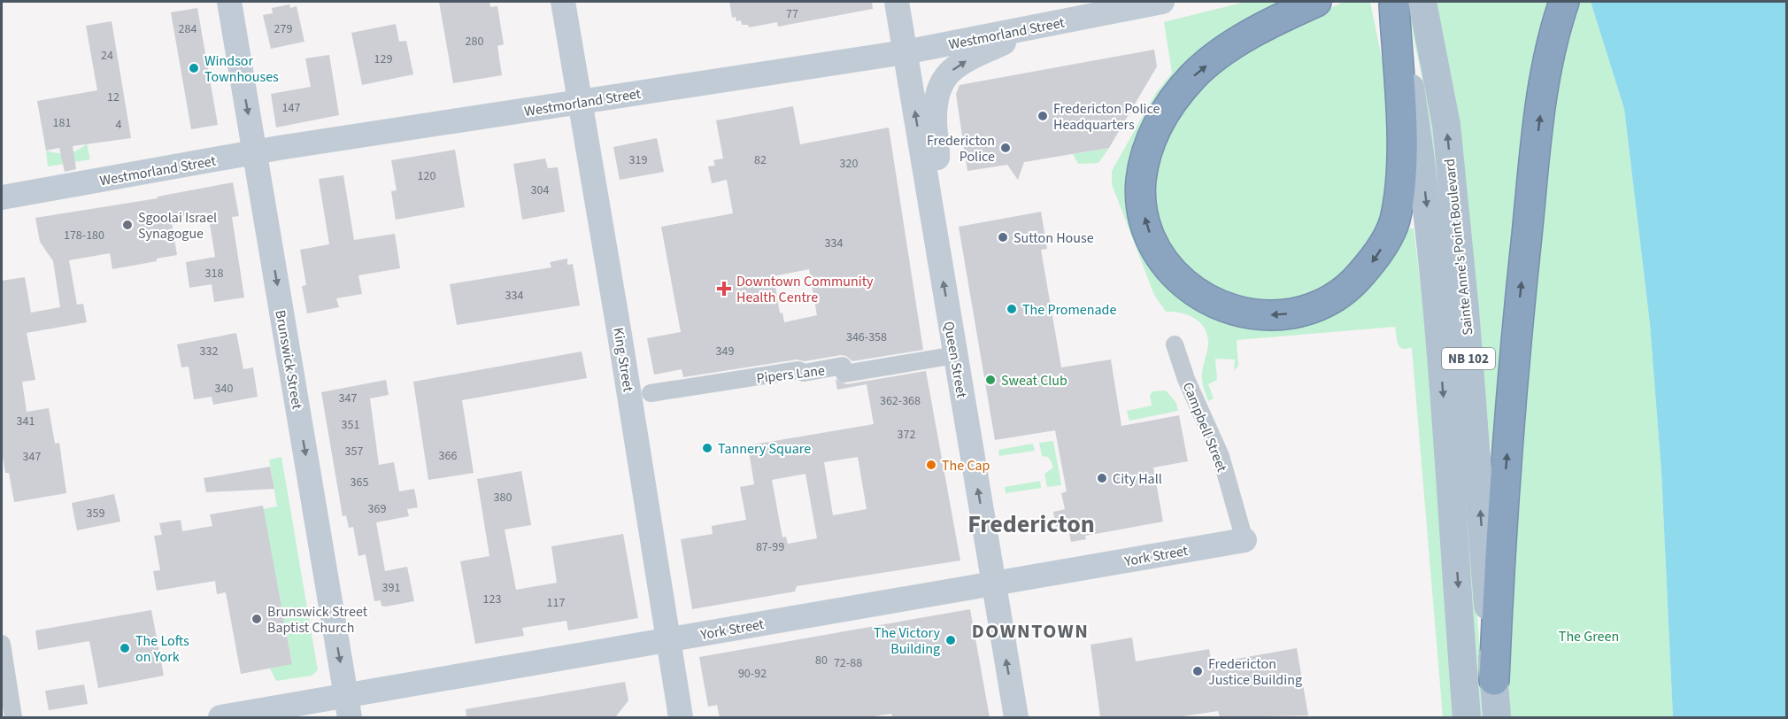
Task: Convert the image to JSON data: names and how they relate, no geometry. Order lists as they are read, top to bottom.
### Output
{
  "streets": {
    "main road": [
      "Westmorland Street",
      "Sainte Anne's Point Boulevard",
      "NB 102",
      "Brunswick Street",
      "King Street",
      "Queen Street",
      "York Street"
    ],
    "street": ["Pipers Lane", "Campbell Street"]
  },
  "crossings": [
    ["Westmorland Street", "Brunswick Street"],
    ["Westmorland Street", "King Street"],
    ["Westmorland Street", "Queen Street"],
    ["Brunswick Street", "York Street"],
    ["King Street", "York Street"],
    ["Queen Street", "Pipers Lane"],
    ["Queen Street", "York Street"],
    ["Campbell Street", "York Street"]
  ],
  "one_way": ["Brunswick Street", "Queen Street"],
  "districts": ["Fredericton", "DOWNTOWN"],
  "parks": ["The Green"],
  "places": {
    "other": [
      "Windsor Townhouses",
      "Fredericton Police Headquarters",
      "Fredericton Police",
      "Sgoolai Israel Synagogue",
      "Sutton House",
      "The Promenade",
      "Sweat Club",
      "Tannery Square",
      "The Cap",
      "City Hall",
      "Brunswick Street Baptist Church",
      "The Victory Building",
      "The Lofts on York",
      "Fredericton Justice Building"
    ],
    "health": ["Downtown Community Health Centre"]
  },
  "house_numbers": [
    "77",
    "284",
    "279",
    "280",
    "24",
    "129",
    "12",
    "147",
    "181",
    "4",
    "319",
    "82",
    "320",
    "120",
    "304",
    "178-180",
    "334",
    "318",
    "334",
    "346-358",
    "332",
    "349",
    "340",
    "347",
    "362-368",
    "341",
    "351",
    "372",
    "357",
    "366",
    "347",
    "365",
    "380",
    "369",
    "359",
    "87-99",
    "391",
    "123",
    "117",
    "80",
    "72-88",
    "90-92"
  ]
}
